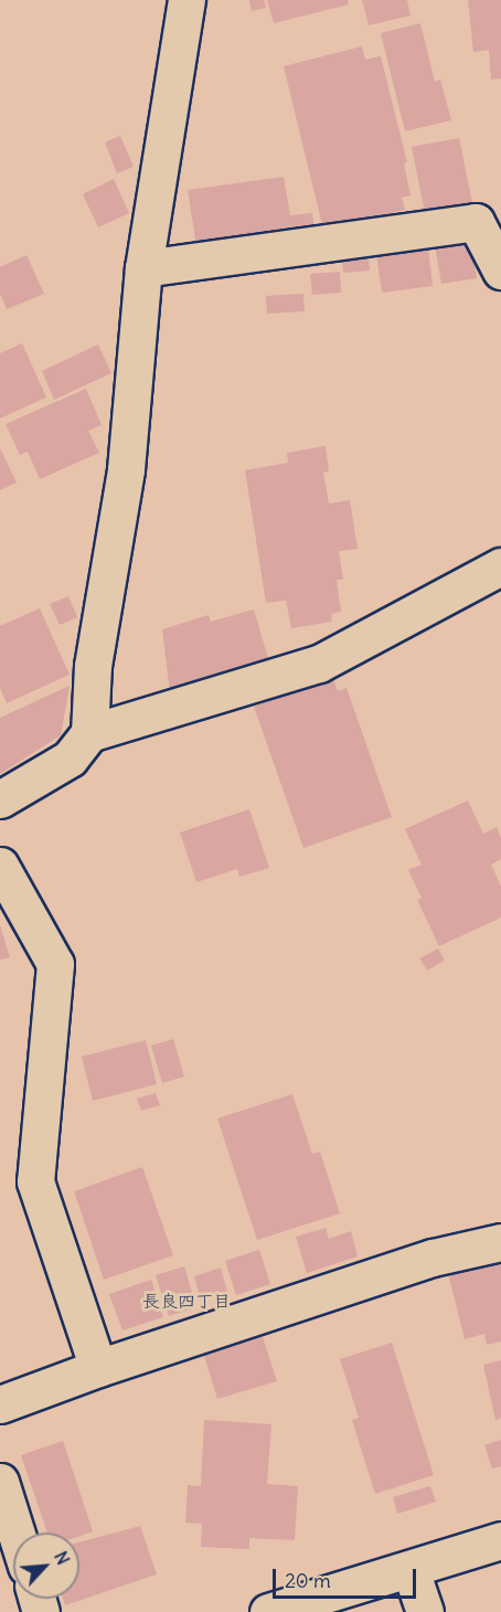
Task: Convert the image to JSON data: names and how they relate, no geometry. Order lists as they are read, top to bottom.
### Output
{
  "districts": ["長良四丁目"],
  "scale_bar": "20 m",
  "north": "top right"
}
